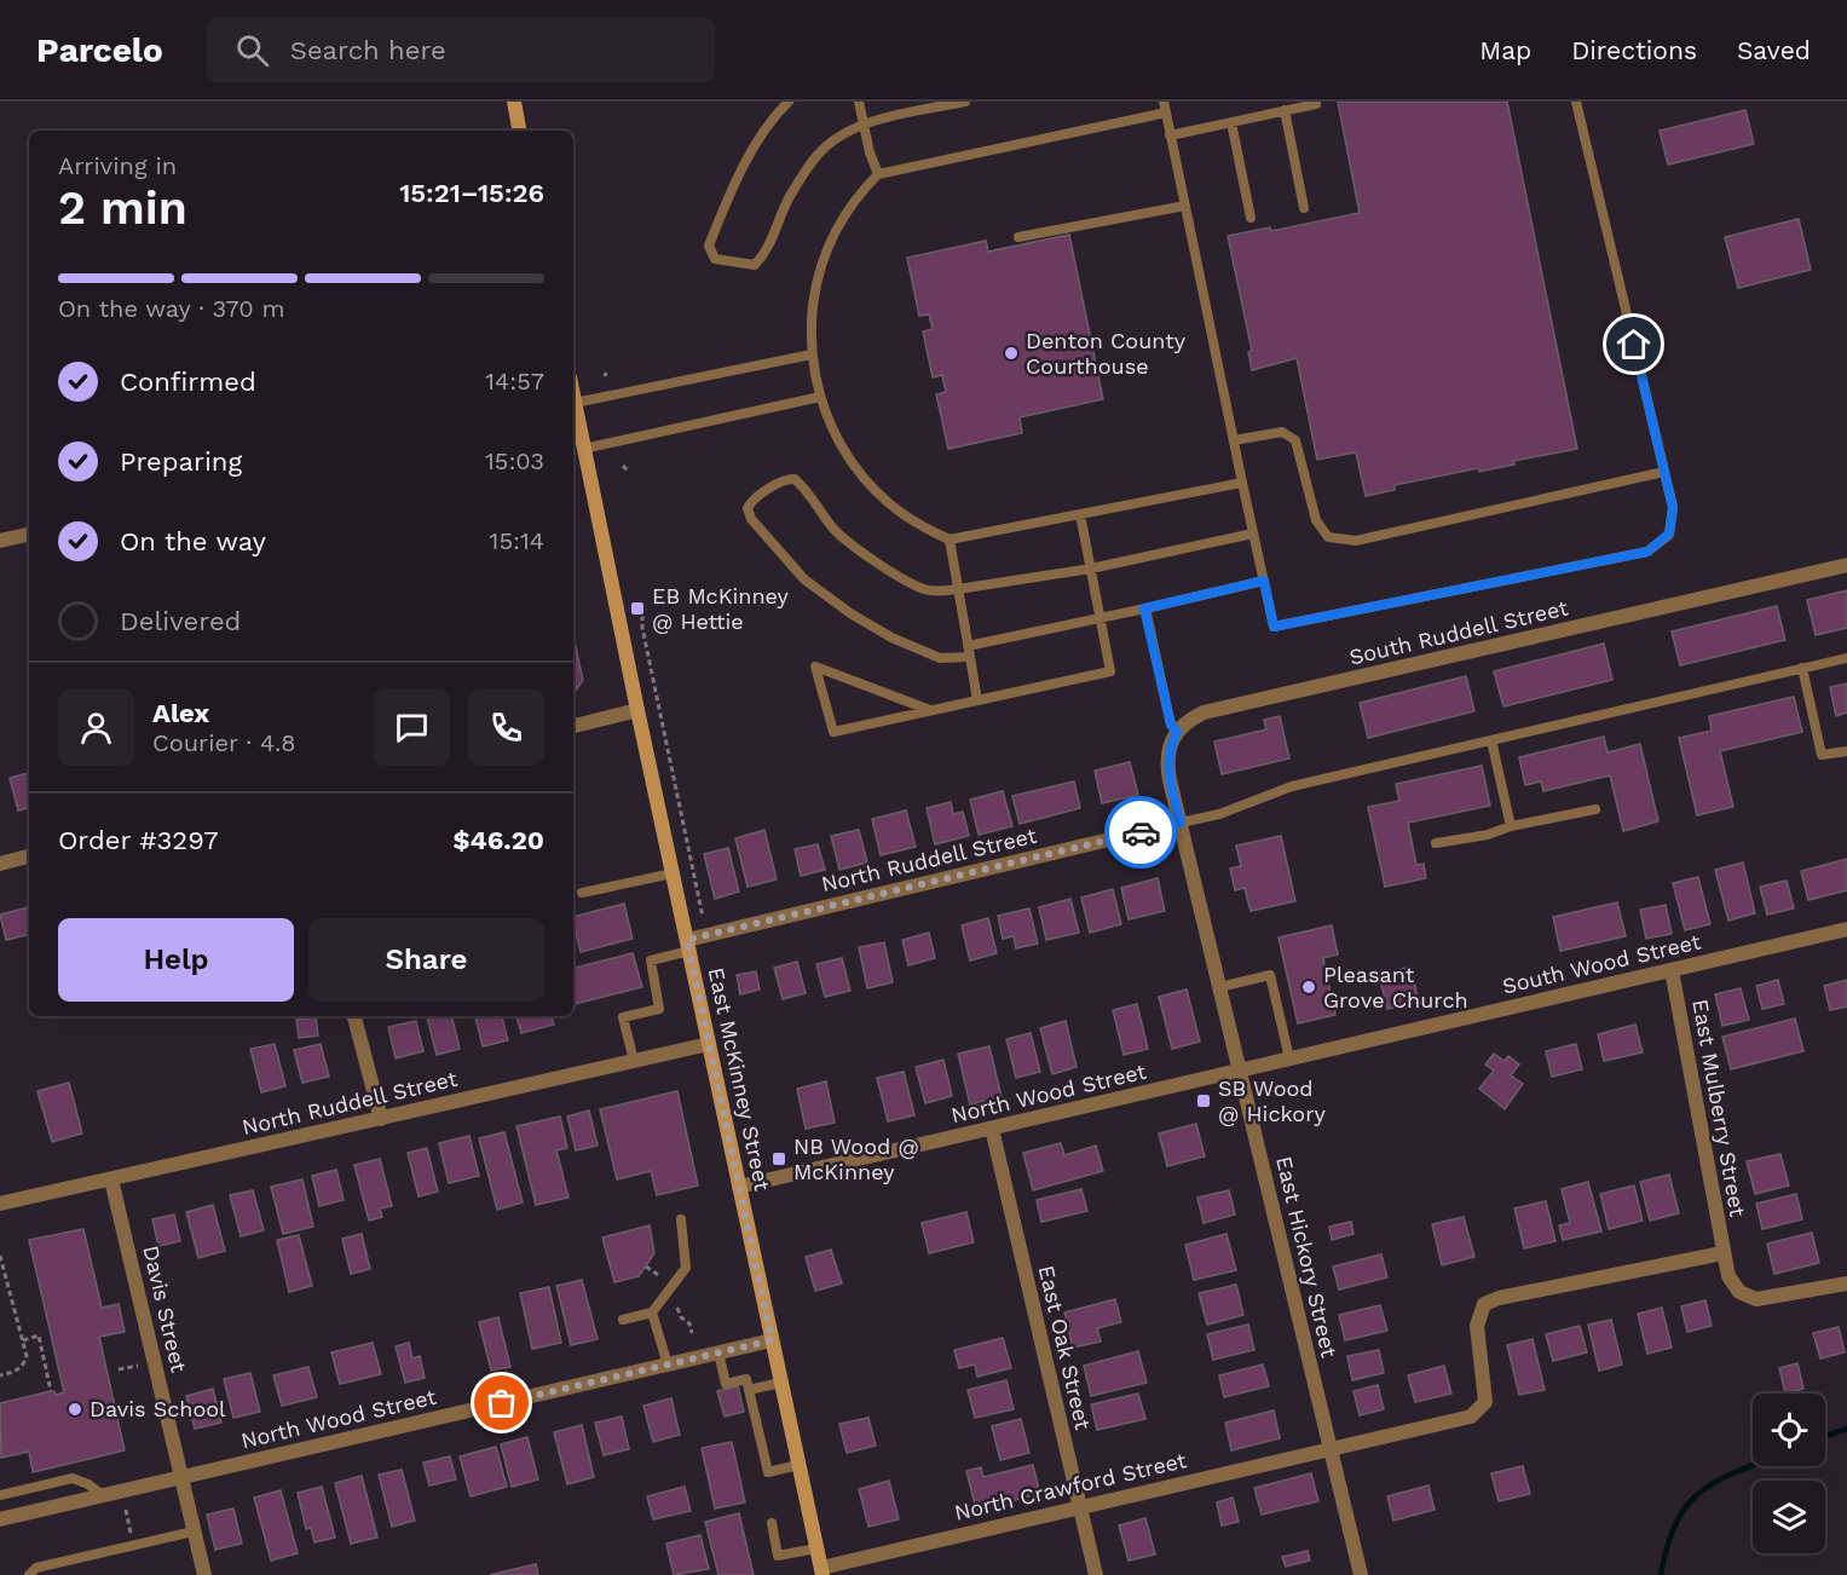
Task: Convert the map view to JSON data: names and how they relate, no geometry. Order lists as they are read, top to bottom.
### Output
{
  "streets": {
    "main road": ["East McKinney Street"],
    "street": [
      "South Ruddell Street",
      "North Ruddell Street",
      "South Wood Street",
      "North Wood Street",
      "East Mulberry Street",
      "East Hickory Street",
      "Davis Street",
      "East Oak Street",
      "North Crawford Street"
    ]
  },
  "crossings": [
    ["North Ruddell Street", "East McKinney Street"],
    ["North Ruddell Street", "East Hickory Street"],
    ["North Ruddell Street", "Davis Street"],
    ["South Wood Street", "North Wood Street"],
    ["South Wood Street", "East Mulberry Street"],
    ["South Wood Street", "East Hickory Street"],
    ["East McKinney Street", "North Wood Street"],
    ["East McKinney Street", "North Crawford Street"],
    ["North Wood Street", "East Hickory Street"],
    ["North Wood Street", "Davis Street"],
    ["North Wood Street", "East Oak Street"],
    ["East Mulberry Street", "North Crawford Street"],
    ["East Hickory Street", "North Crawford Street"],
    ["East Oak Street", "North Crawford Street"]
  ],
  "places": {
    "other": ["Denton County Courthouse", "Pleasant Grove Church", "Davis School"],
    "transit": ["EB McKinney @ Hettie", "SB Wood @ Hickory", "NB Wood @ McKinney"]
  },
  "page": {
    "header": "Parcelo",
    "search": "Search here",
    "nav": ["Map", "Directions", "Saved"],
    "heading": ["2 min", "Arriving in", "15:21–15:26"],
    "panel": [
      "Alex",
      "Courier · 4.8",
      "Order #3297",
      "$46.20"
    ],
    "bar": "On the way · 370 m",
    "list": [
      ["Confirmed", "14:57"],
      ["Preparing", "15:03"],
      ["On the way", "15:14"],
      "Delivered"
    ],
    "buttons": ["Help", "Share"]
  }
}
